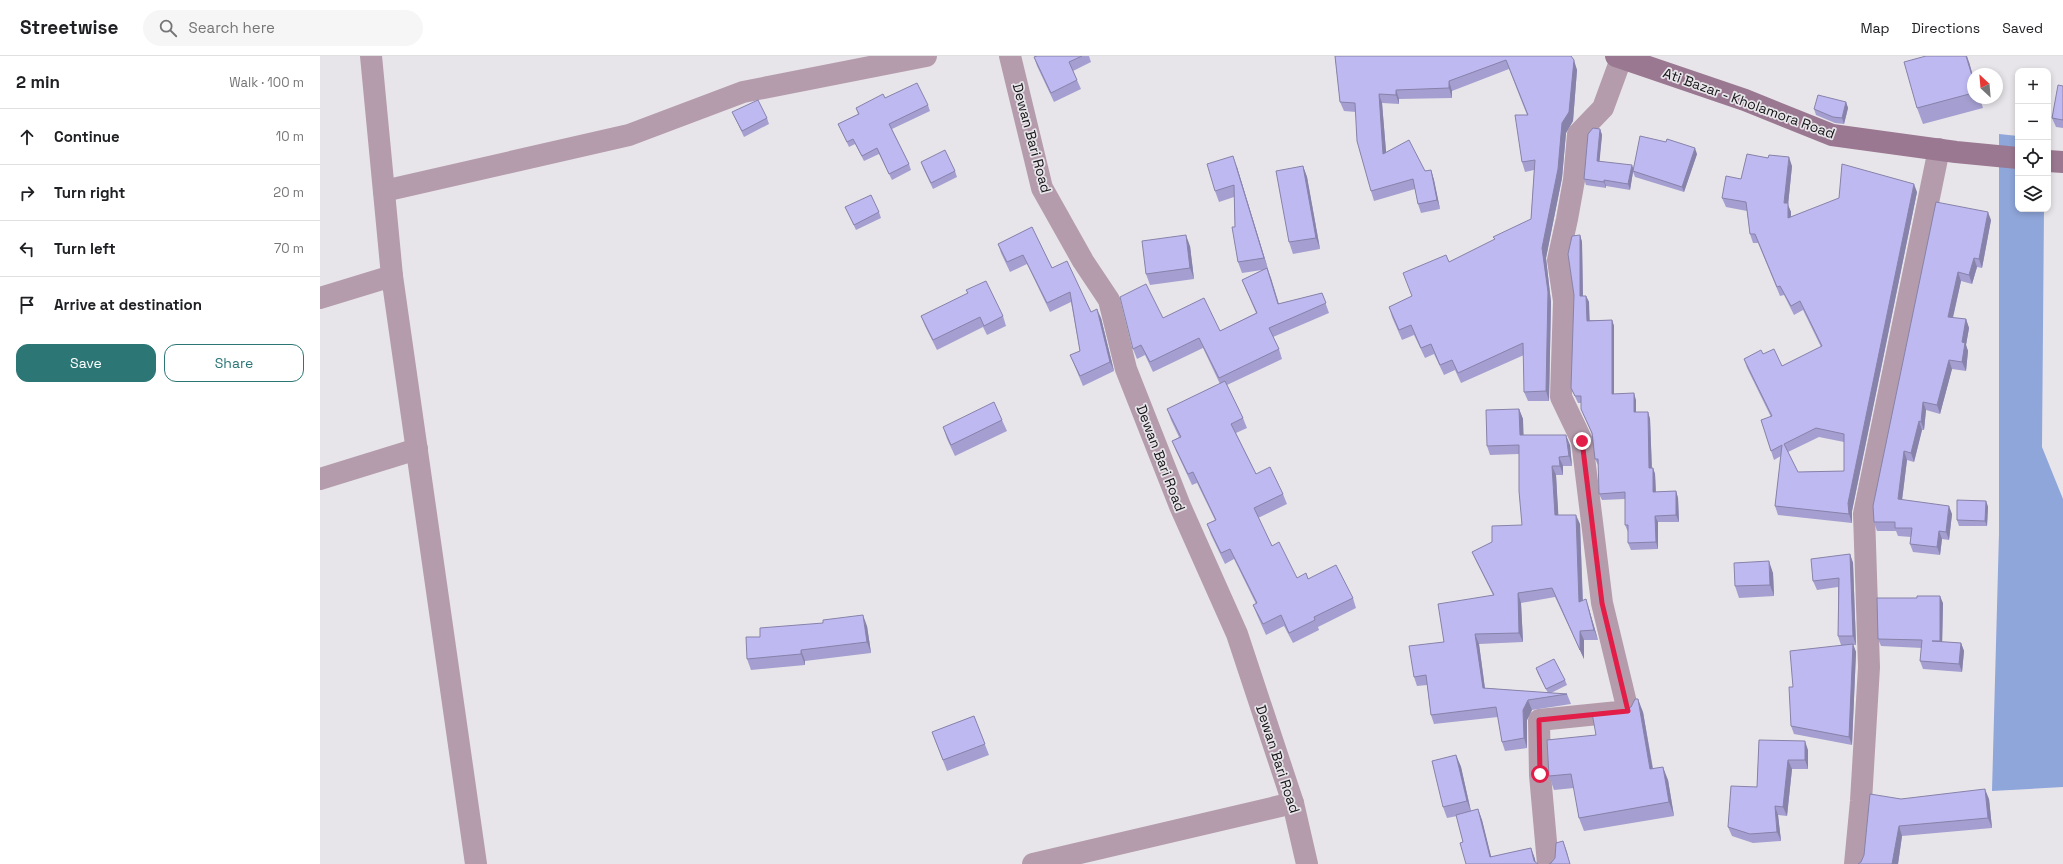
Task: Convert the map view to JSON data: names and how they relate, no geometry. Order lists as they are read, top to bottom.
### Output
{
  "streets": {
    "main road": ["Ati Bazar - Kholamora Road"],
    "street": ["Dewan Bari Road"]
  },
  "north": "top left",
  "page": {
    "header": "Streetwise",
    "search": "Search here",
    "nav": ["Map", "Directions", "Saved"],
    "heading": ["2 min", "Walk · 100 m"],
    "map_buttons": ["+", "−"],
    "list": [
      ["Continue", "10 m"],
      ["Turn right", "20 m"],
      ["Turn left", "70 m"],
      "Arrive at destination"
    ],
    "buttons": ["Save", "Share"]
  }
}
